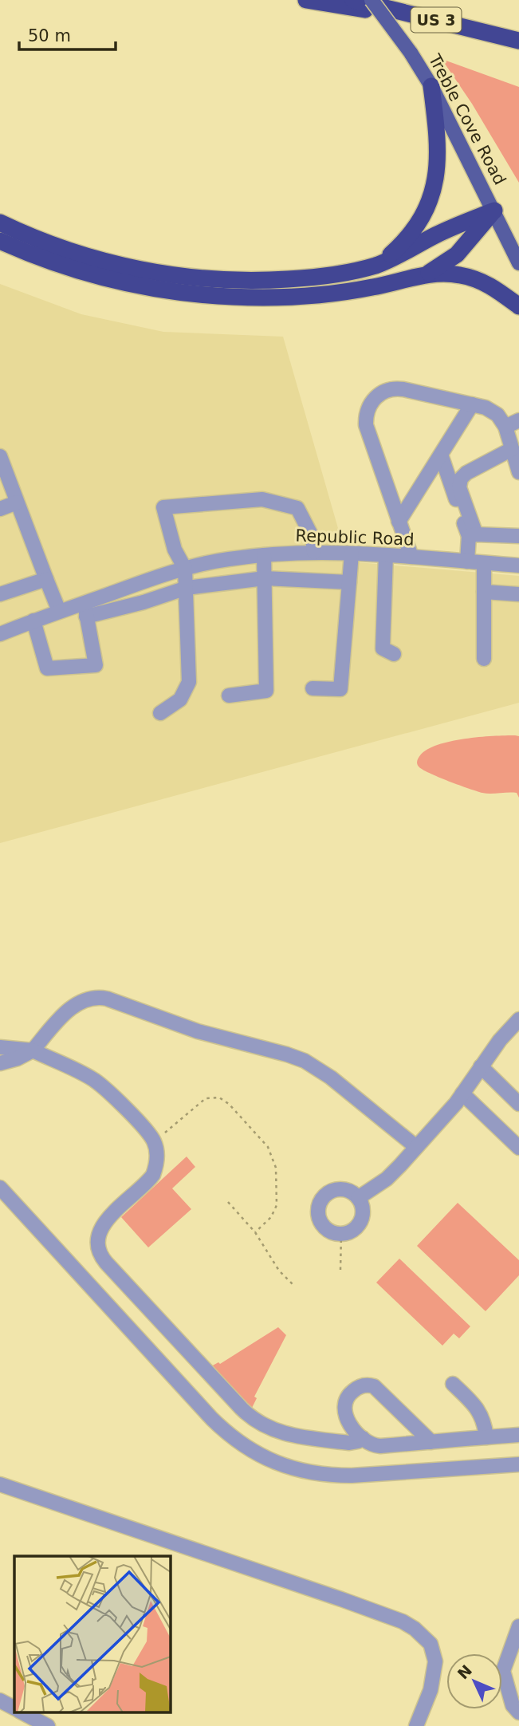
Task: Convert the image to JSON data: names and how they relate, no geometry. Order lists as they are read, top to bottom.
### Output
{
  "streets": {
    "highway": ["US 3"],
    "main road": ["Treble Cove Road"],
    "street": ["Republic Road"]
  },
  "scale_bar": "50 m",
  "north": "top left"
}
